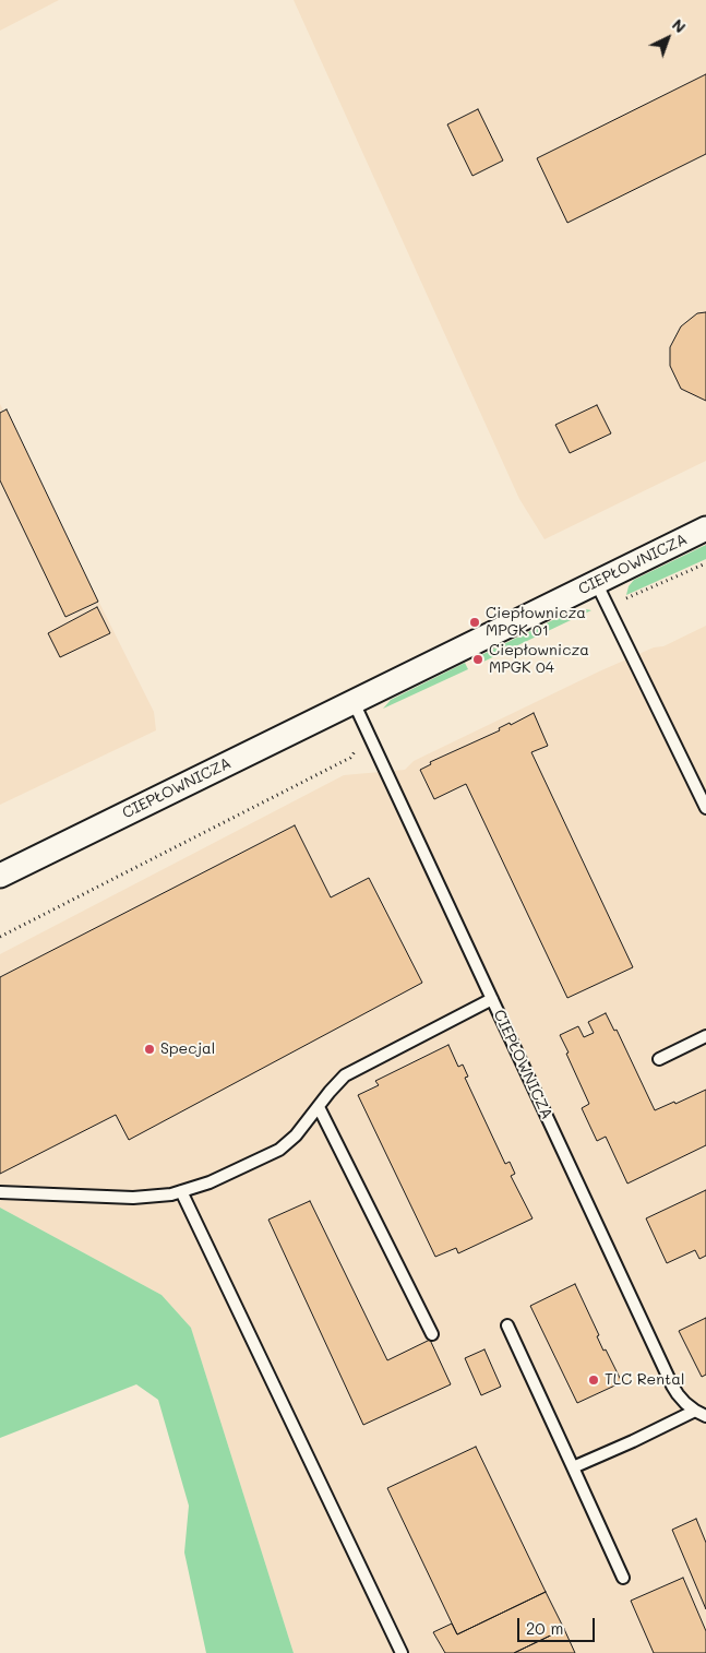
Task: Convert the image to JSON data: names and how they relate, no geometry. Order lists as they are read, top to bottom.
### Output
{
  "streets": {
    "street": ["CIEPŁOWNICZA"]
  },
  "places": [
    "Ciepłownicza MPGK 01",
    "Ciepłownicza MPGK 04",
    "Specjal",
    "TLC Rental"
  ],
  "scale_bar": "20 m",
  "north": "top right"
}
